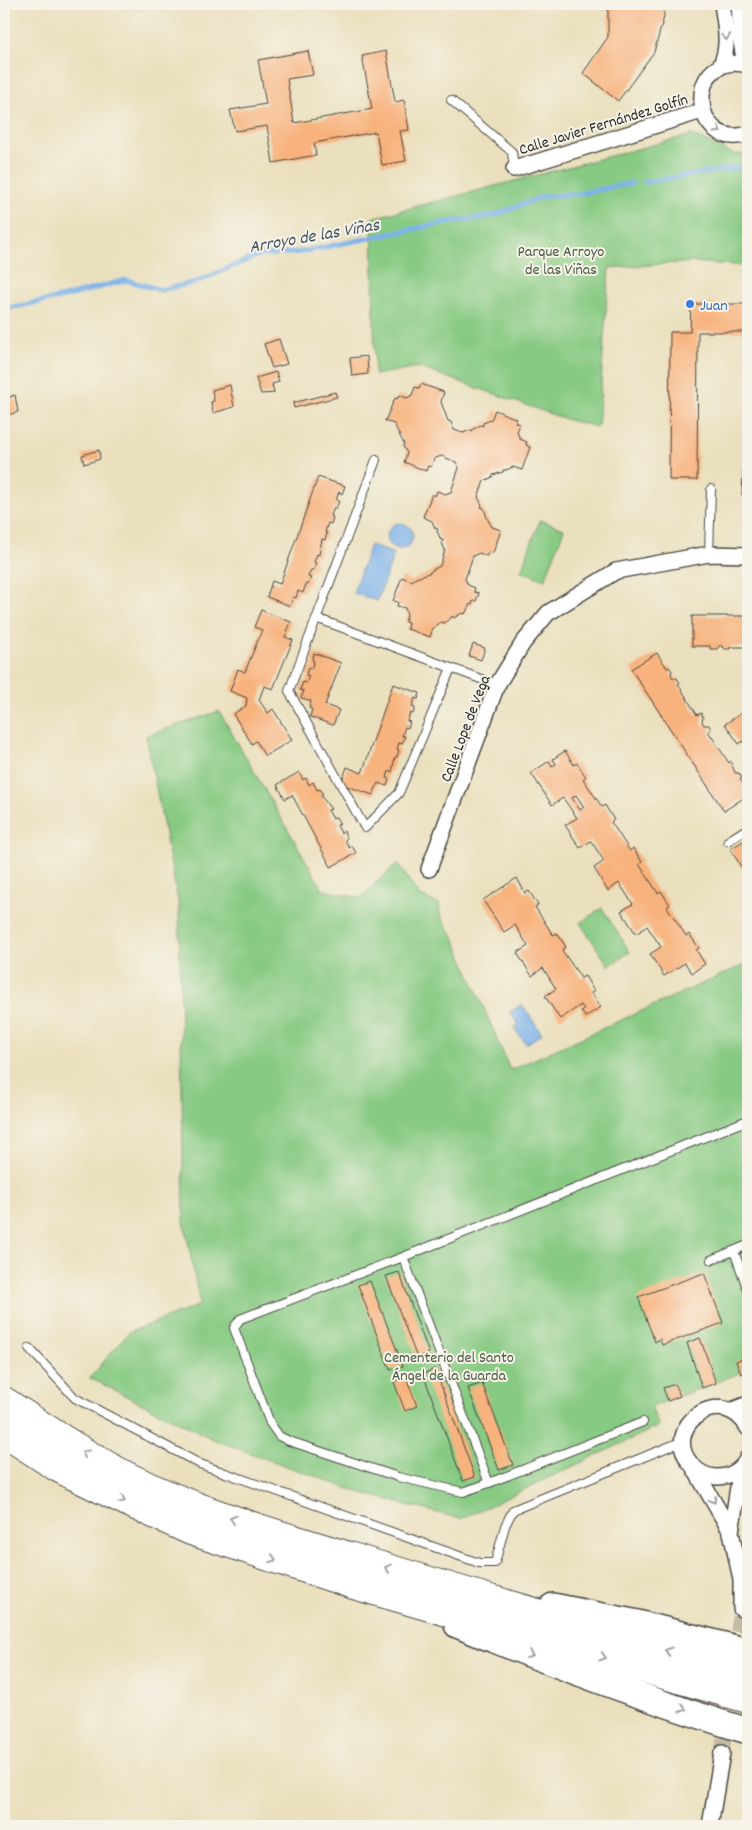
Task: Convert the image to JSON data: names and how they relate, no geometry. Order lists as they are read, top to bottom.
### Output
{
  "streets": {
    "street": ["Calle Javier Fernández Golfín", "Calle Lope de Vega"]
  },
  "water": ["Arroyo de las Viñas"],
  "parks": ["Parque Arroyo de las Viñas", "Cementerio del Santo Ángel de la Guarda"],
  "places": ["Juan"]
}
